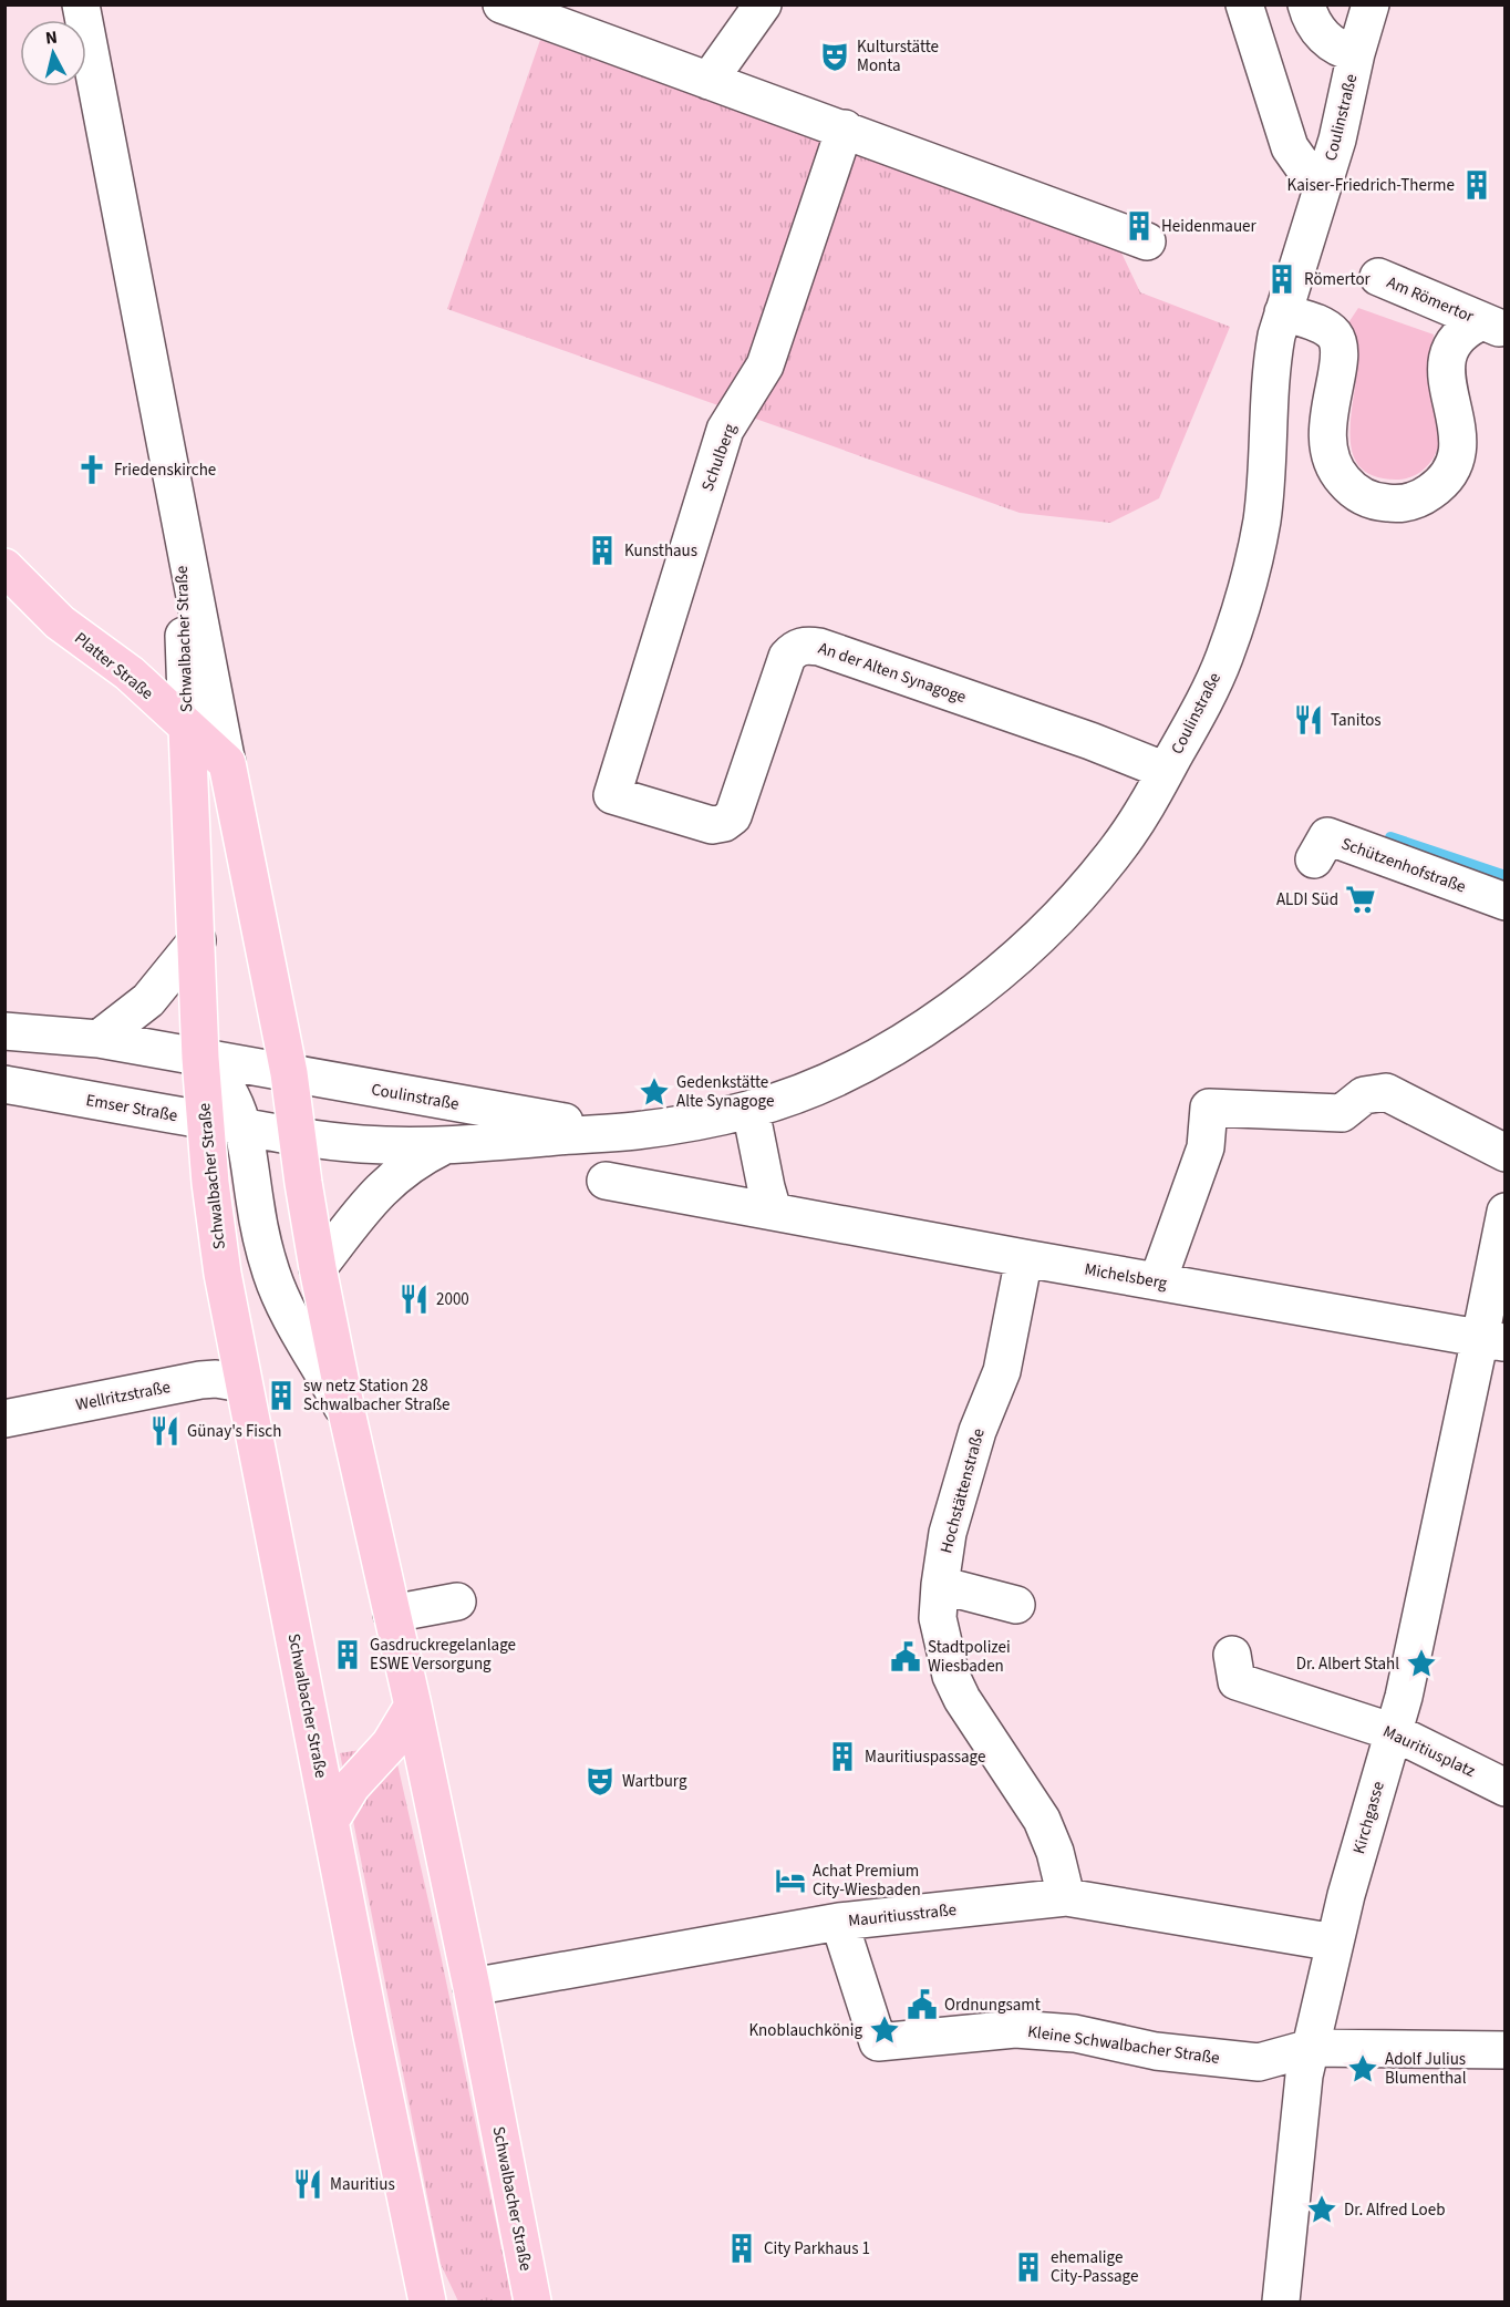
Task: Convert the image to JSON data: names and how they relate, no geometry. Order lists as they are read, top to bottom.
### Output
{
  "streets": {
    "main road": ["Schwalbacher Straße", "Platter Straße"],
    "street": [
      "Coulinstraße",
      "Am Römertor",
      "Schulberg",
      "An der Alten Synagoge",
      "Schützenhofstraße",
      "Emser Straße",
      "Michelsberg",
      "Wellritzstraße",
      "Hochstättenstraße",
      "Mauritiusplatz",
      "Kirchgasse",
      "Mauritiusstraße",
      "Kleine Schwalbacher Straße"
    ]
  },
  "crossings": [
    ["Coulinstraße", "Am Römertor"],
    ["Coulinstraße", "Schwalbacher Straße"],
    ["Coulinstraße", "An der Alten Synagoge"],
    ["Coulinstraße", "Emser Straße"],
    ["Schulberg", "An der Alten Synagoge"],
    ["Schwalbacher Straße", "Platter Straße"],
    ["Schwalbacher Straße", "Emser Straße"],
    ["Schwalbacher Straße", "Wellritzstraße"],
    ["Schwalbacher Straße", "Mauritiusstraße"],
    ["Michelsberg", "Hochstättenstraße"],
    ["Michelsberg", "Kirchgasse"],
    ["Hochstättenstraße", "Mauritiusstraße"],
    ["Mauritiusplatz", "Kirchgasse"],
    ["Kirchgasse", "Mauritiusstraße"],
    ["Kirchgasse", "Kleine Schwalbacher Straße"],
    ["Mauritiusstraße", "Kleine Schwalbacher Straße"]
  ],
  "places": {
    "theatre": ["Kulturstätte Monta", "Wartburg"],
    "building": [
      "Kaiser-Friedrich-Therme",
      "Heidenmauer",
      "Römertor",
      "Kunsthaus",
      "sw netz Station 28 Schwalbacher Straße",
      "Gasdruckregelanlage ESWE Versorgung",
      "Mauritiuspassage",
      "City Parkhaus 1",
      "ehemalige City-Passage"
    ],
    "church": ["Friedenskirche"],
    "restaurant": [
      "Tanitos",
      "2000",
      "Günay's Fisch",
      "Mauritius"
    ],
    "supermarket": ["ALDI Süd"],
    "place": [
      "Gedenkstätte Alte Synagoge",
      "Dr. Albert Stahl",
      "Knoblauchkönig",
      "Adolf Julius Blumenthal",
      "Dr. Alfred Loeb"
    ],
    "public building": ["Stadtpolizei Wiesbaden", "Ordnungsamt"],
    "hotel": ["Achat Premium City-Wiesbaden"]
  },
  "north": "top"
}
